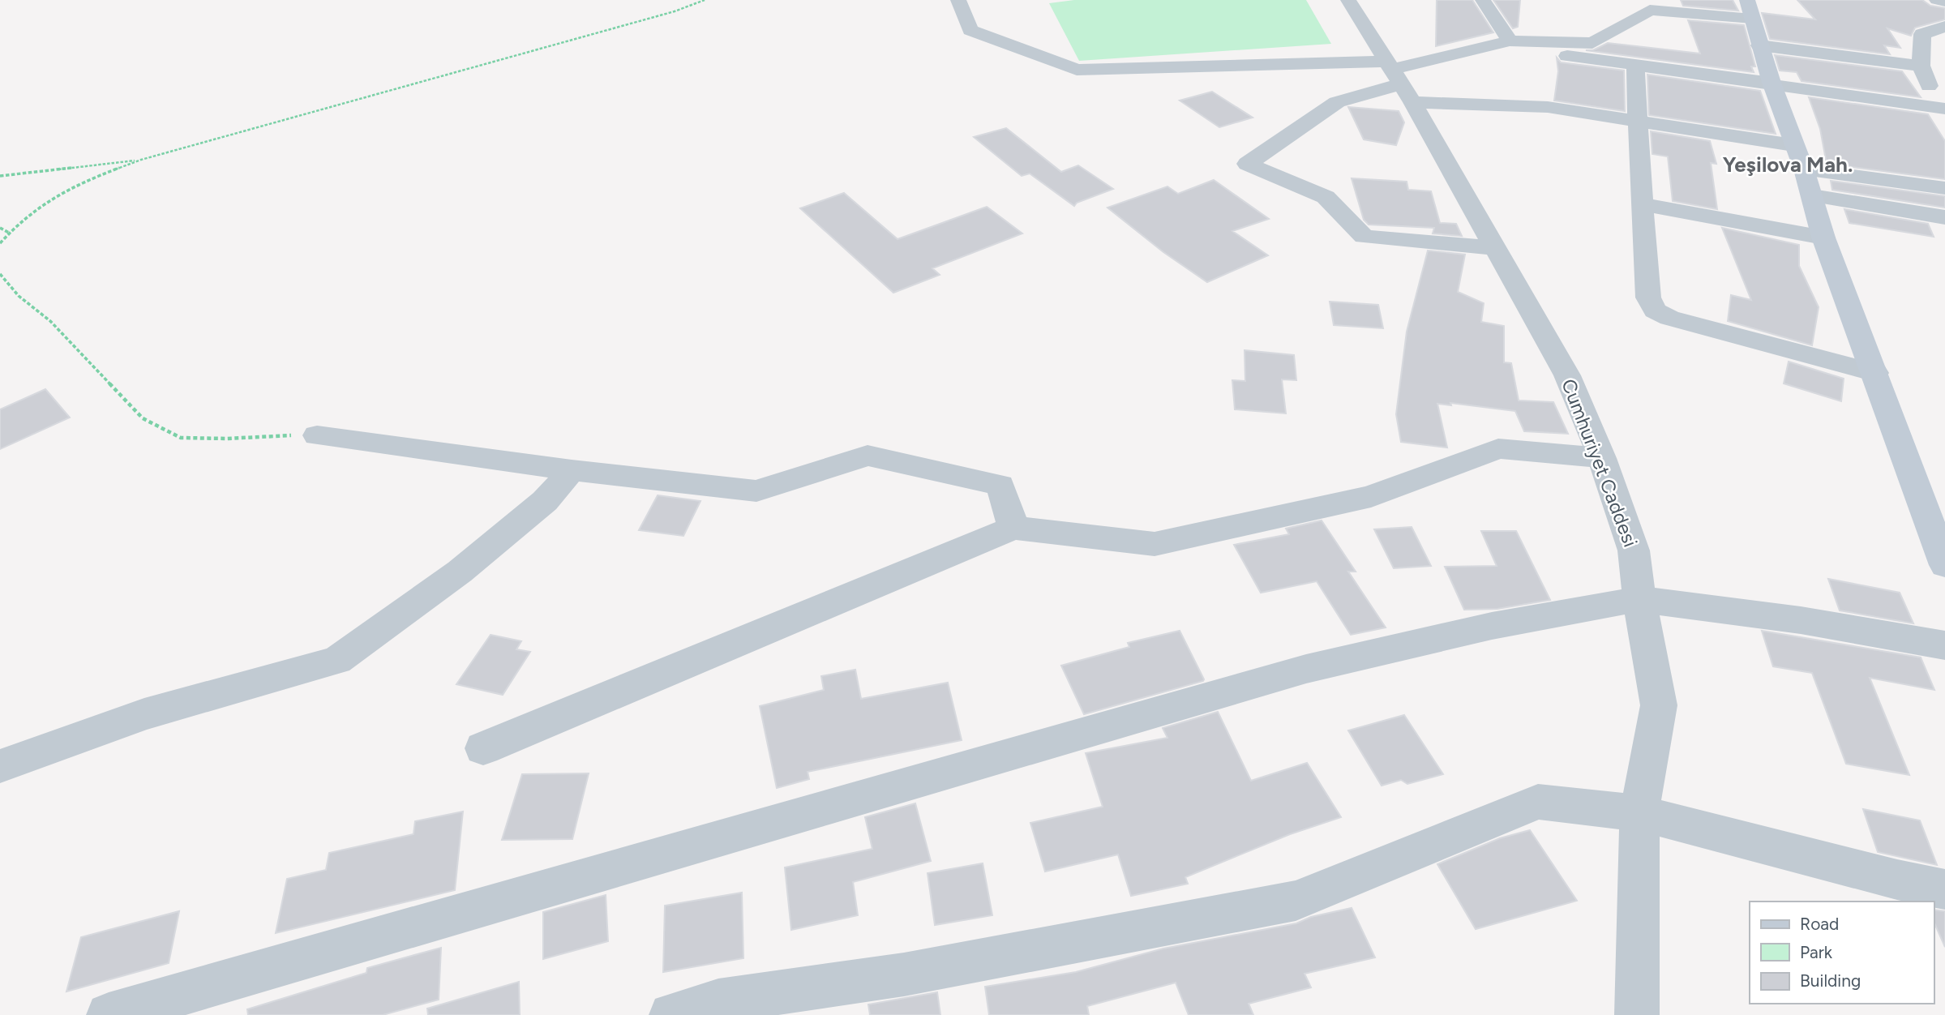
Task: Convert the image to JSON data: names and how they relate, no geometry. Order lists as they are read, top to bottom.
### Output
{
  "streets": {
    "street": ["Cumhuriyet Caddesi"]
  },
  "districts": ["Yeşilova Mah."],
  "legend": ["Road", "Park", "Building"]
}
